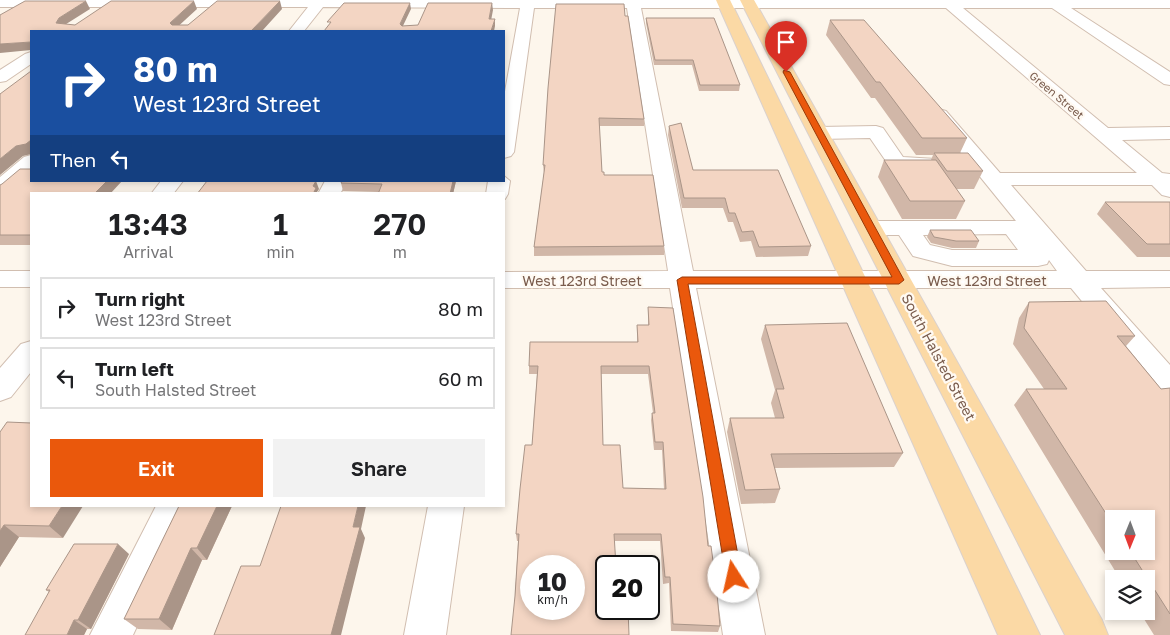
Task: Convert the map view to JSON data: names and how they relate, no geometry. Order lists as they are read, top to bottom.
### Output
{
  "streets": {
    "main road": ["South Halsted Street"],
    "street": ["Green Street", "West 123rd Street"]
  },
  "crossings": [
    ["West 123rd Street", "South Halsted Street"]
  ],
  "north": "bottom",
  "page": {
    "turn": ["80 m", "West 123rd Street"],
    "then": "Then",
    "eta": [
      "13:43",
      "Arrival",
      "1",
      "min",
      "270",
      "m"
    ],
    "list": [
      {
        "name": "Turn right",
        "note": "West 123rd Street",
        "value": "80 m"
      },
      {
        "name": "Turn left",
        "note": "South Halsted Street",
        "value": "60 m"
      }
    ],
    "buttons": ["Exit", "Share"],
    "speed": "10 km/h",
    "limit": "20"
  }
}
